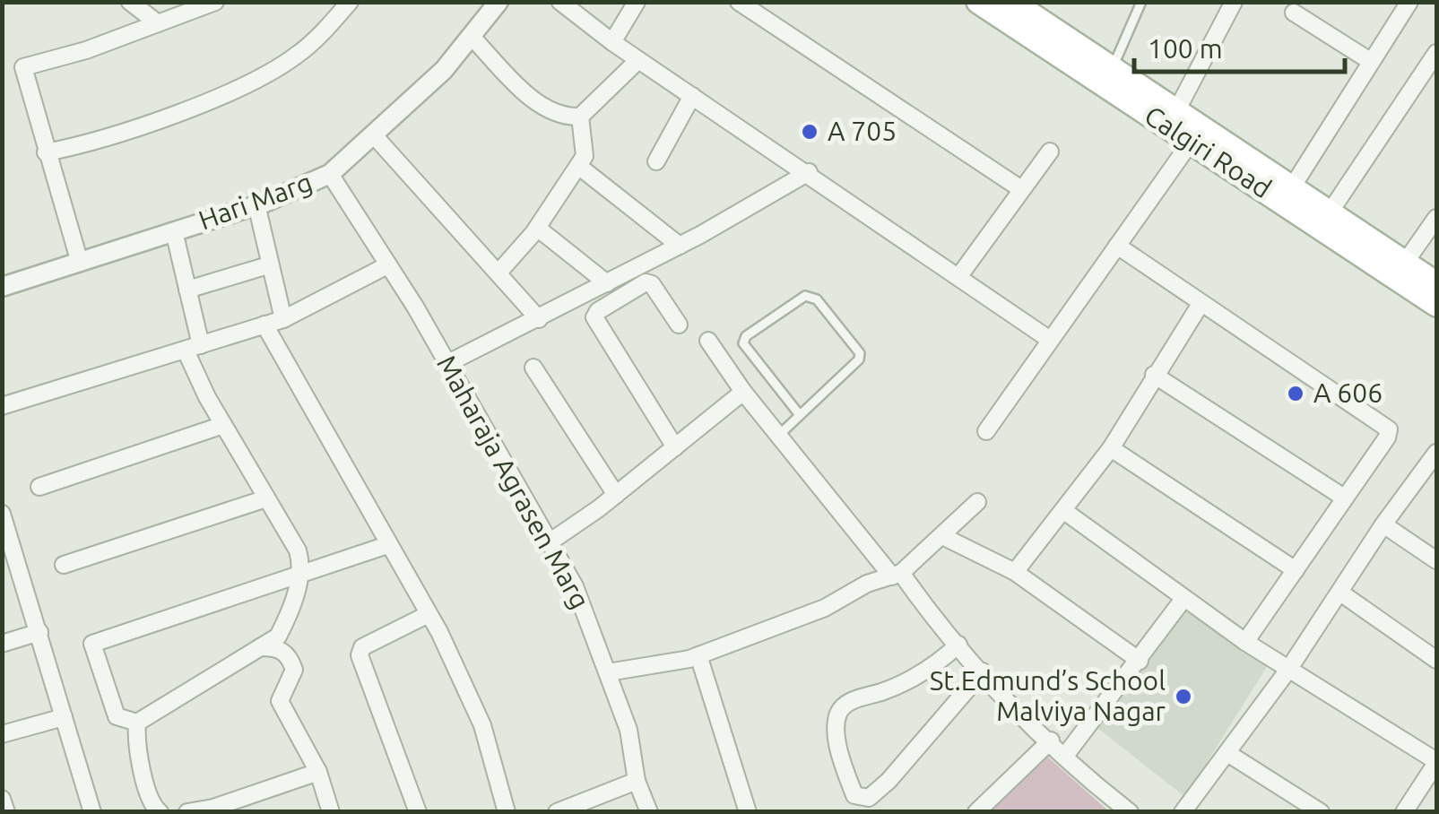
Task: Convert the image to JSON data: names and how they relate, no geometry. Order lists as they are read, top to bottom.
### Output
{
  "streets": {
    "main road": ["Calgiri Road"],
    "street": ["Hari Marg", "Maharaja Agrasen Marg"]
  },
  "crossings": [
    ["Hari Marg", "Maharaja Agrasen Marg"]
  ],
  "places": ["A 705", "A 606", "St.Edmund’s School Malviya Nagar"],
  "scale_bar": "100 m"
}
